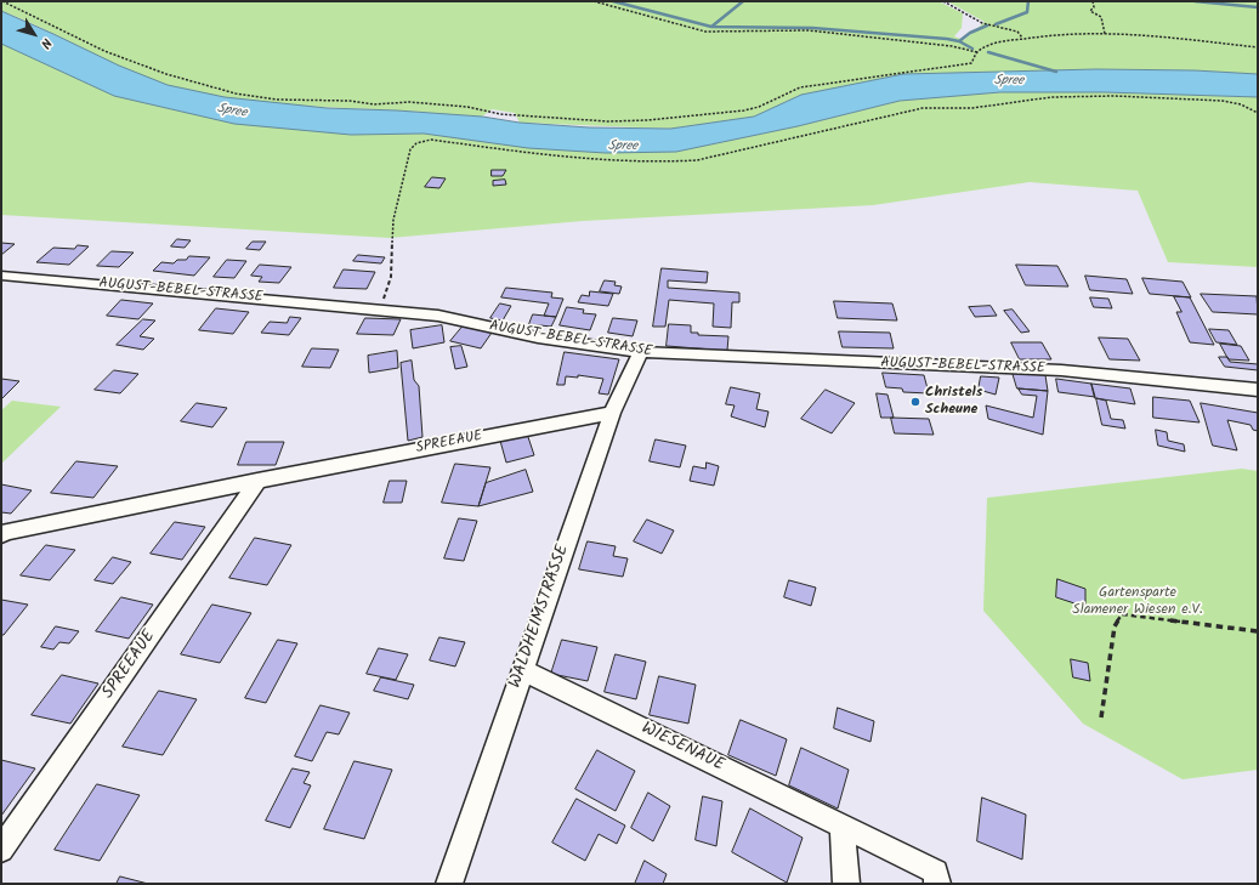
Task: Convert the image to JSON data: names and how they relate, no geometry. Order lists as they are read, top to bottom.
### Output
{
  "streets": {
    "street": [
      "AUGUST-BEBEL-STRASSE",
      "SPREEAUE",
      "WALDHEIMSTRASSE",
      "WIESENAUE"
    ]
  },
  "crossings": [
    ["AUGUST-BEBEL-STRASSE", "WALDHEIMSTRASSE"],
    ["SPREEAUE", "WALDHEIMSTRASSE"],
    ["WALDHEIMSTRASSE", "WIESENAUE"]
  ],
  "water": ["Spree"],
  "parks": ["Gartensparte Slamener Wiesen e.V."],
  "places": ["Christels Scheune"],
  "north": "bottom right"
}
